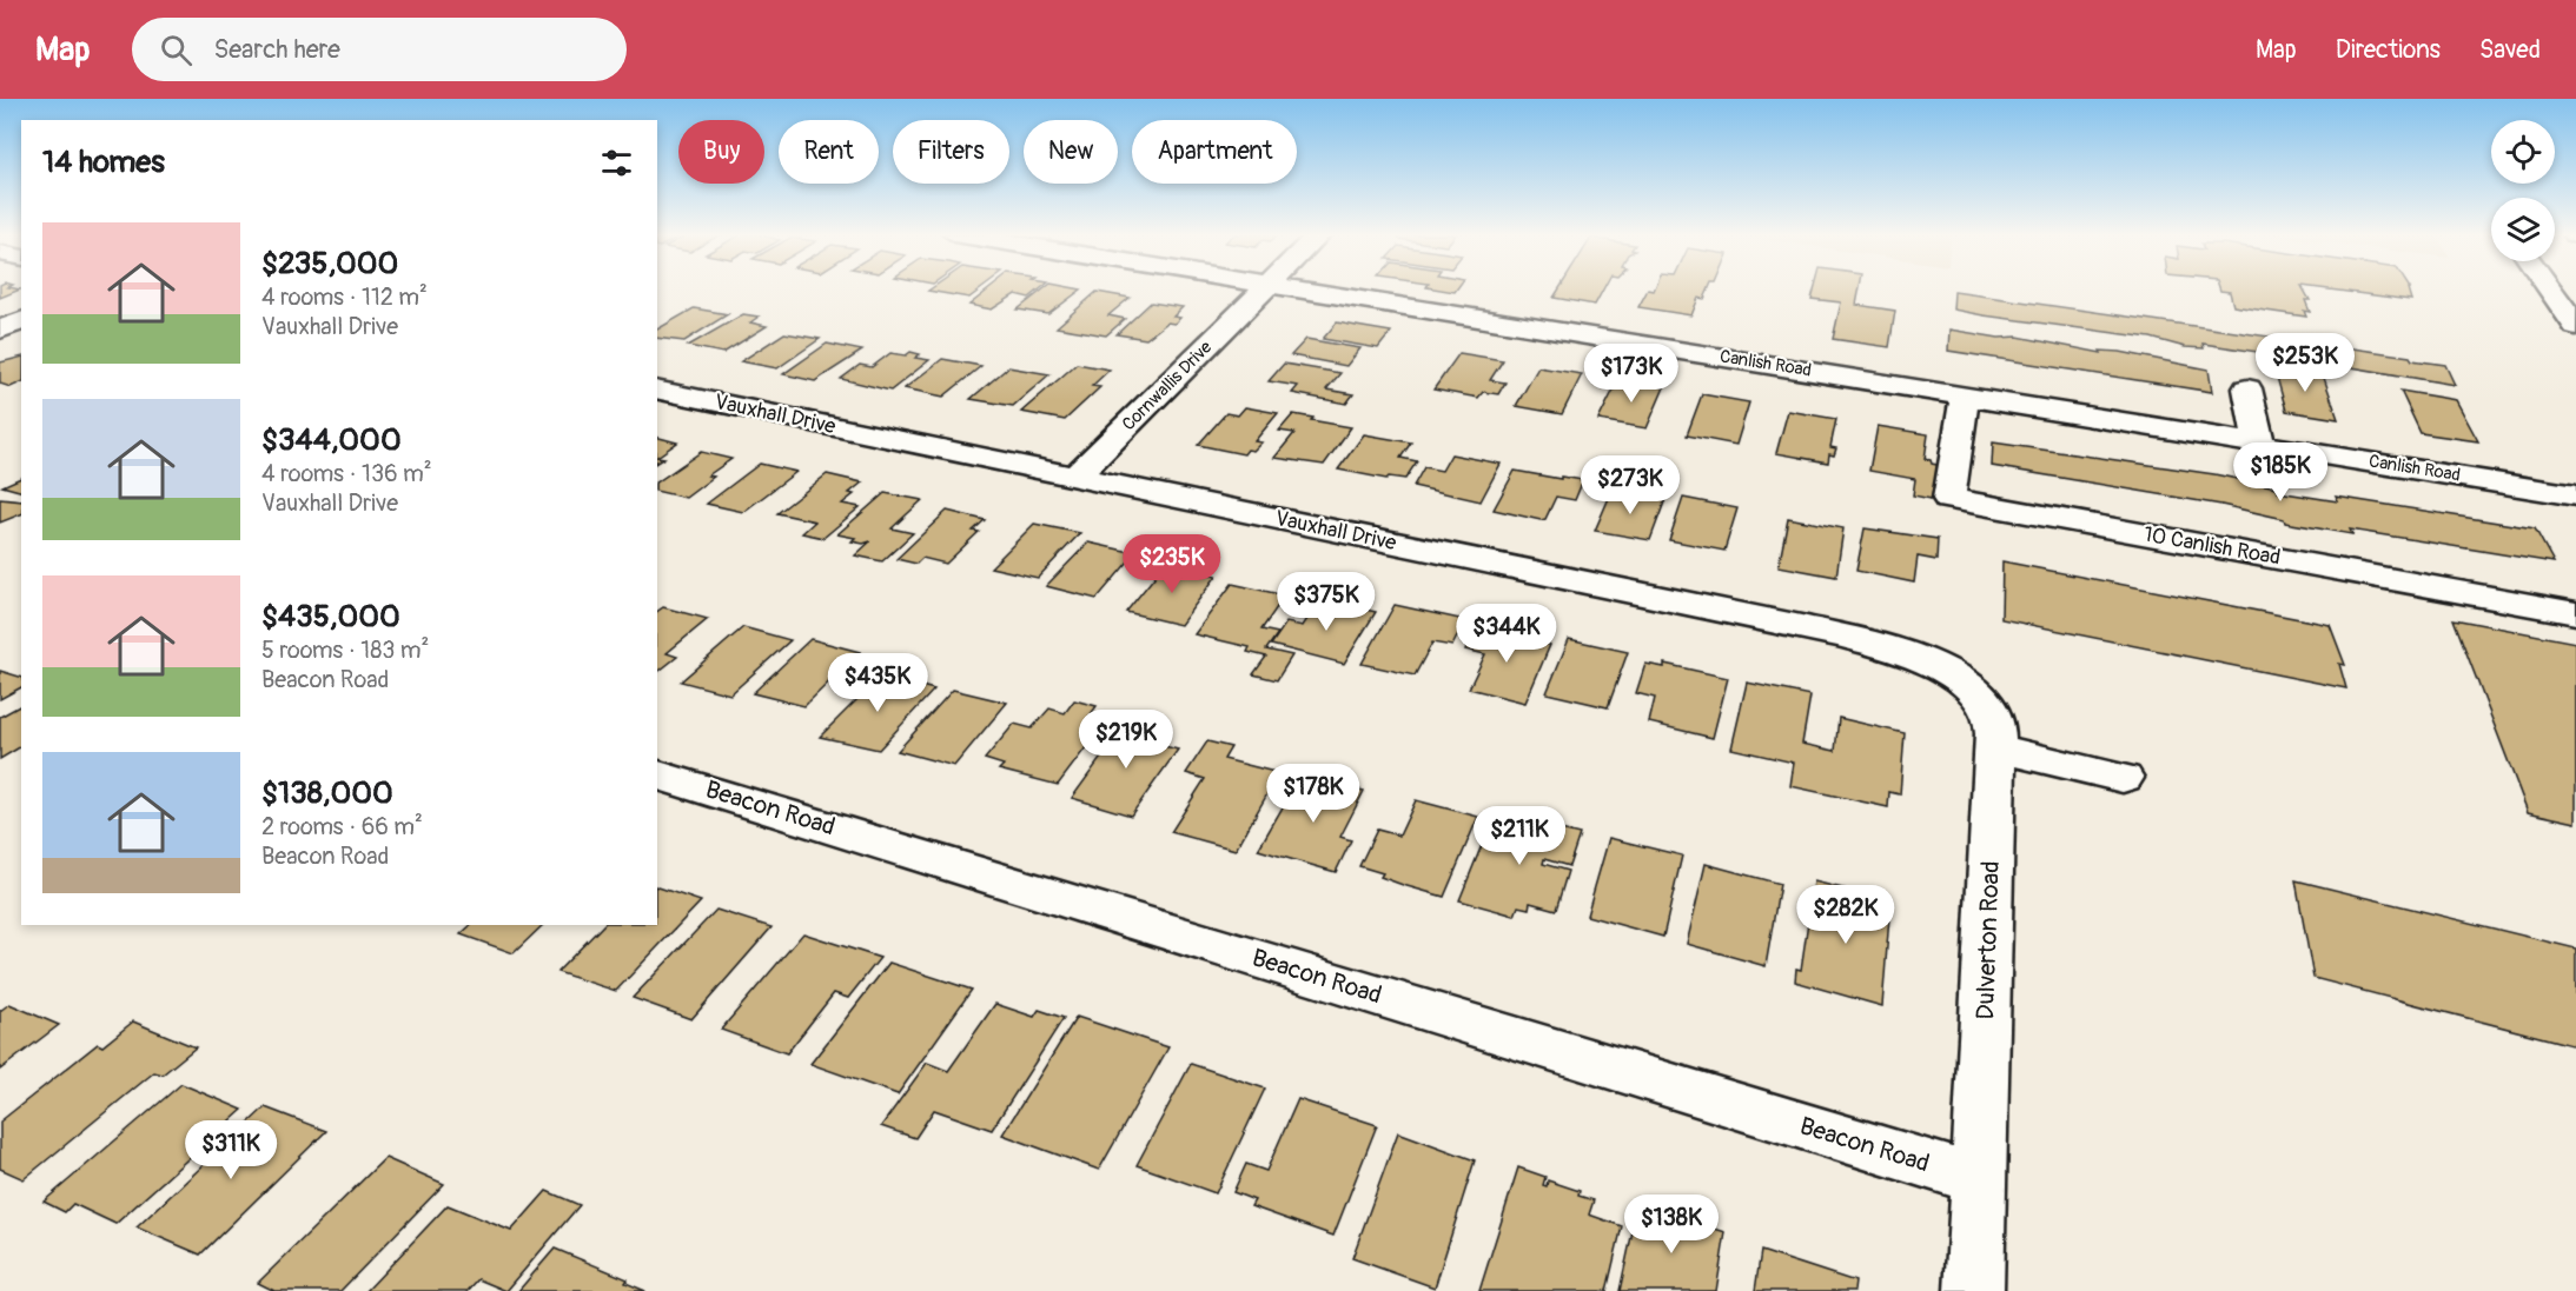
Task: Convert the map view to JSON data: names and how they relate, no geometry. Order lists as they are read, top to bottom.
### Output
{
  "streets": {
    "street": [
      "Canlish Road",
      "Cornwallis Drive",
      "Vauxhall Drive",
      "10 Canlish Road",
      "Beacon Road",
      "Dulverton Road"
    ]
  },
  "crossings": [
    ["Canlish Road", "10 Canlish Road"],
    ["Cornwallis Drive", "Vauxhall Drive"],
    ["Vauxhall Drive", "Dulverton Road"],
    ["Beacon Road", "Dulverton Road"]
  ],
  "page": {
    "header": "Map",
    "search": "Search here",
    "nav": ["Map", "Directions", "Saved"],
    "chip": [
      "Buy",
      "Rent",
      "Filters",
      "New",
      "Apartment"
    ],
    "heading": "14 homes",
    "list": [
      {
        "name": "$235,000",
        "note": "4 rooms · 112 m² · Vauxhall Drive"
      },
      {
        "name": "$344,000",
        "note": "4 rooms · 136 m² · Vauxhall Drive"
      },
      {
        "name": "$435,000",
        "note": "5 rooms · 183 m² · Beacon Road"
      },
      {
        "name": "$138,000",
        "note": "2 rooms · 66 m² · Beacon Road"
      }
    ],
    "price": [
      "$253K",
      "$173K",
      "$185K",
      "$273K",
      "$235K",
      "$375K",
      "$344K",
      "$435K",
      "$219K",
      "$178K",
      "$211K",
      "$282K",
      "$311K",
      "$138K"
    ]
  }
}
